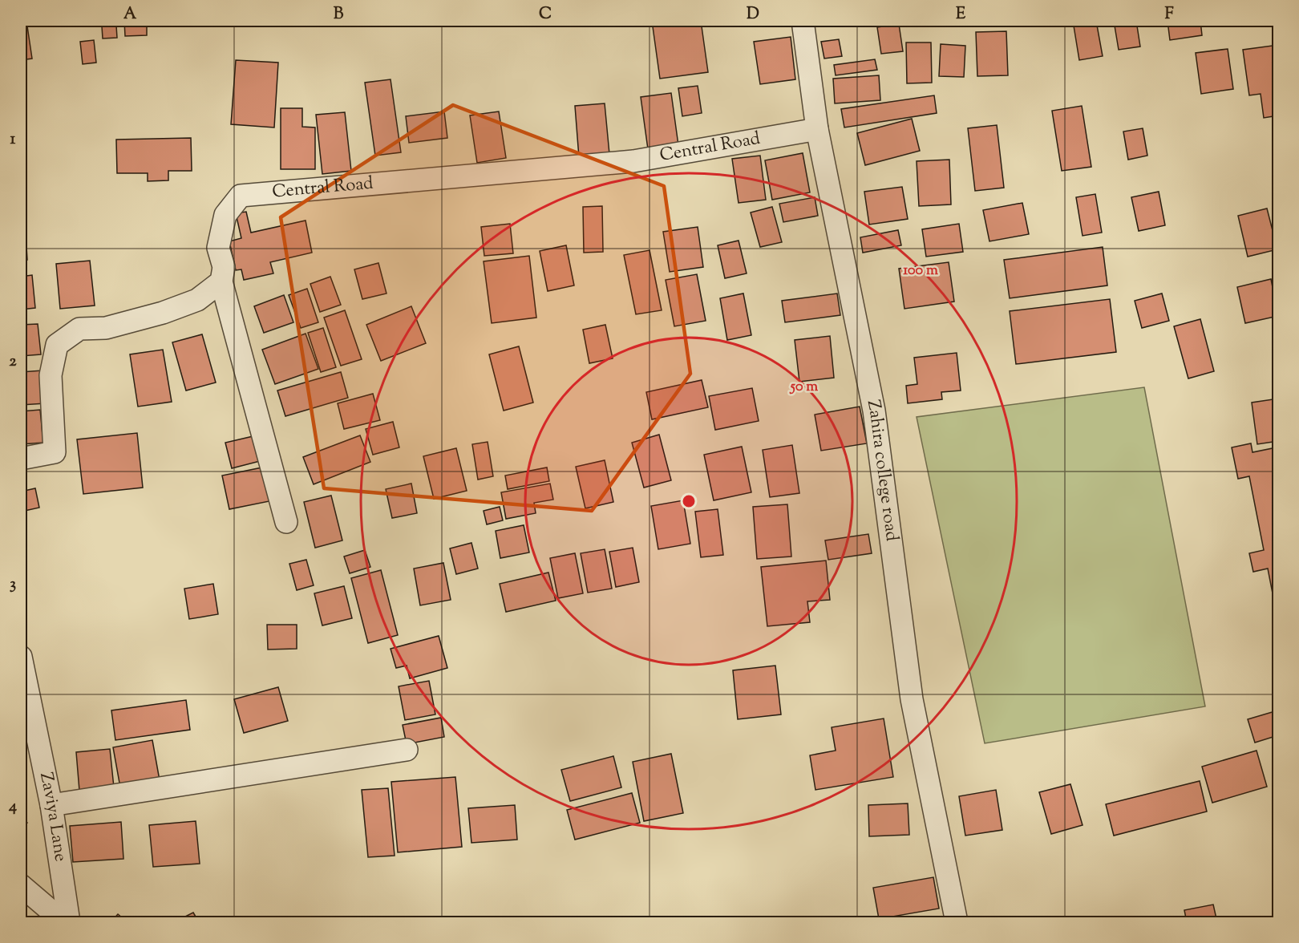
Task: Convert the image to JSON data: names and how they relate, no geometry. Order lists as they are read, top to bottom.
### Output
{
  "streets": {
    "street": ["Central Road", "Zahira college road", "Zaviya Lane"]
  },
  "crossings": [
    ["Central Road", "Zahira college road"]
  ],
  "grid": {
    "columns": [
      "A",
      "B",
      "C",
      "D",
      "E",
      "F"
    ],
    "rows": [
      "1",
      "2",
      "3",
      "4"
    ]
  },
  "rings": ["100 m", "50 m"]
}
